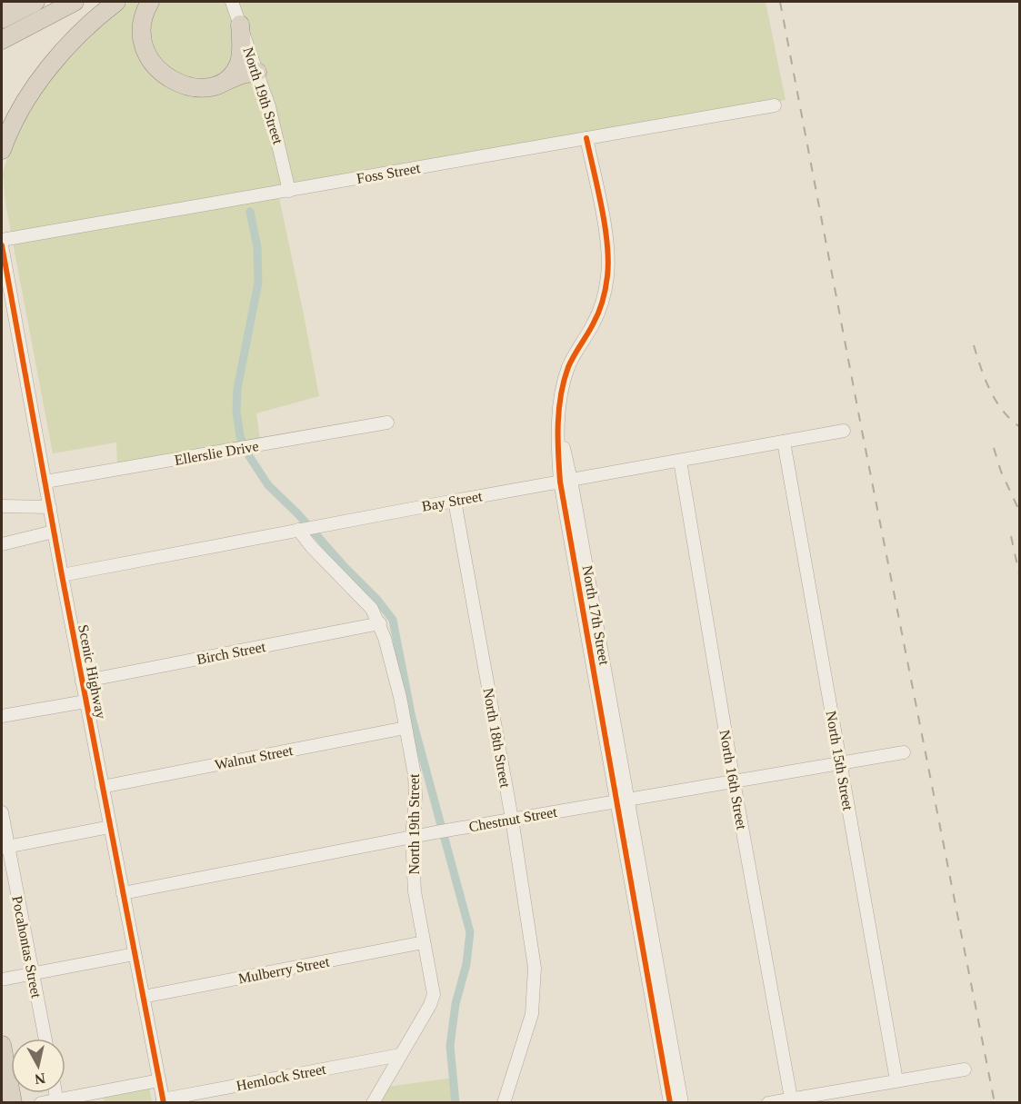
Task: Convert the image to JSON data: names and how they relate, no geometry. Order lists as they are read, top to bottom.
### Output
{
  "streets": {
    "street": [
      "North 19th Street",
      "Foss Street",
      "Ellerslie Drive",
      "Bay Street",
      "North 17th Street",
      "Birch Street",
      "Scenic Highway",
      "North 18th Street",
      "Walnut Street",
      "North 15th Street",
      "North 16th Street",
      "Chestnut Street",
      "Pocahontas Street",
      "Mulberry Street",
      "Hemlock Street"
    ]
  },
  "crossings": [
    ["North 19th Street", "Foss Street"],
    ["North 19th Street", "Bay Street"],
    ["North 19th Street", "Birch Street"],
    ["North 19th Street", "Walnut Street"],
    ["North 19th Street", "Chestnut Street"],
    ["North 19th Street", "Mulberry Street"],
    ["North 19th Street", "Hemlock Street"],
    ["Foss Street", "North 17th Street"],
    ["Ellerslie Drive", "Scenic Highway"],
    ["Bay Street", "North 17th Street"],
    ["Bay Street", "Scenic Highway"],
    ["Bay Street", "North 18th Street"],
    ["Bay Street", "North 15th Street"],
    ["Bay Street", "North 16th Street"],
    ["North 17th Street", "Chestnut Street"],
    ["Birch Street", "Scenic Highway"],
    ["Scenic Highway", "Walnut Street"],
    ["Scenic Highway", "Chestnut Street"],
    ["Scenic Highway", "Mulberry Street"],
    ["Scenic Highway", "Hemlock Street"],
    ["North 18th Street", "Chestnut Street"],
    ["North 15th Street", "Chestnut Street"],
    ["North 16th Street", "Chestnut Street"]
  ],
  "north": "bottom"
}
